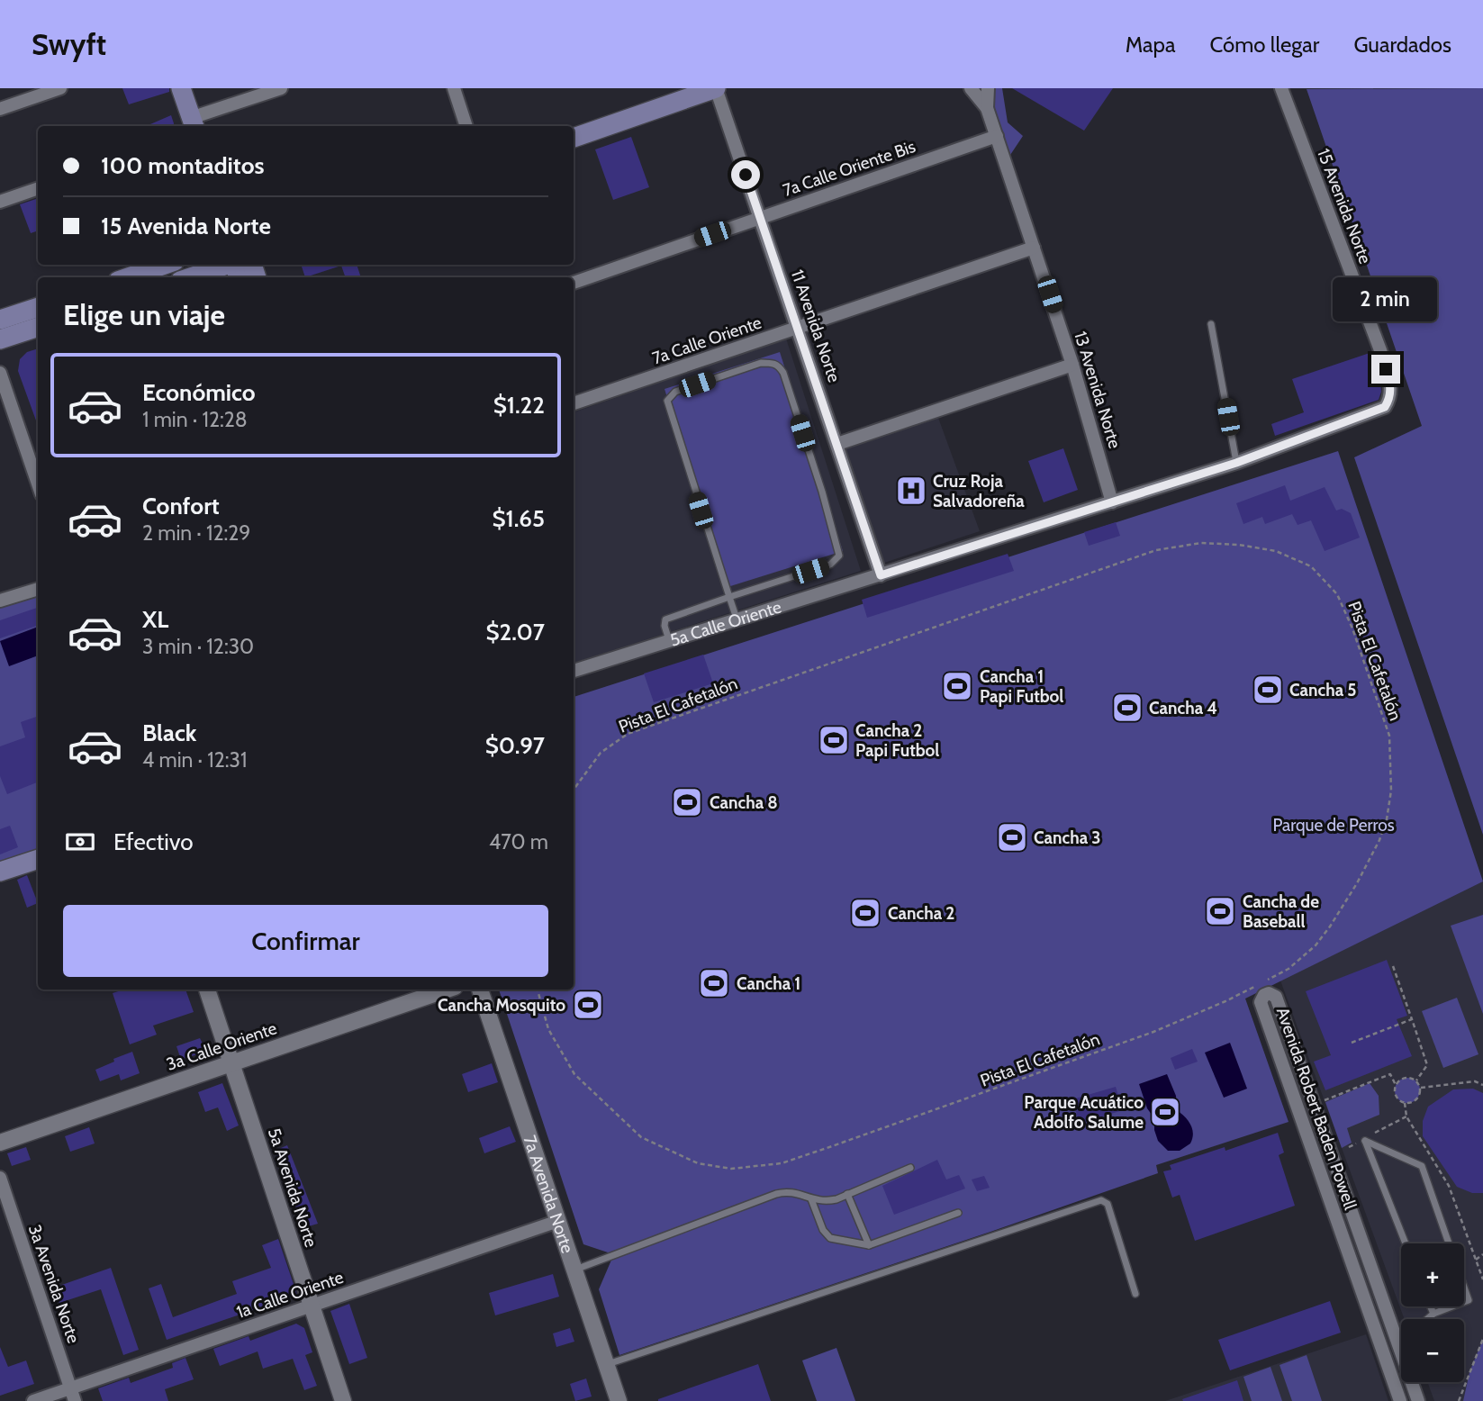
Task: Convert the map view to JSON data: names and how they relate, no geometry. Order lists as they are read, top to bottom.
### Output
{
  "streets": {
    "street": [
      "7a Calle Oriente Bis",
      "15 Avenida Norte",
      "11 Avenida Norte",
      "7a Calle Oriente",
      "13 Avenida Norte",
      "5a Calle Oriente",
      "3a Calle Oriente",
      "Avenida Robert Baden Powell",
      "5a Avenida Norte",
      "7a Avenida Norte",
      "3a Avenida Norte",
      "1a Calle Oriente"
    ],
    "path": ["Pista El Cafetalón"]
  },
  "crossings": [
    ["7a Calle Oriente Bis", "11 Avenida Norte"],
    ["7a Calle Oriente Bis", "13 Avenida Norte"],
    ["15 Avenida Norte", "5a Calle Oriente"],
    ["11 Avenida Norte", "7a Calle Oriente"],
    ["11 Avenida Norte", "5a Calle Oriente"],
    ["7a Calle Oriente", "13 Avenida Norte"],
    ["13 Avenida Norte", "5a Calle Oriente"],
    ["3a Calle Oriente", "5a Avenida Norte"],
    ["5a Avenida Norte", "1a Calle Oriente"],
    ["7a Avenida Norte", "1a Calle Oriente"],
    ["3a Avenida Norte", "1a Calle Oriente"]
  ],
  "parks": ["Parque de Perros"],
  "places": {
    "hospital": ["Cruz Roja Salvadoreña"],
    "sports": [
      "Cancha 1 Papi Futbol",
      "Cancha 5",
      "Cancha 4",
      "Cancha 2 Papi Futbol",
      "Cancha 8",
      "Cancha 3",
      "Cancha de Baseball",
      "Cancha 2",
      "Cancha 1",
      "Cancha Mosquito",
      "Parque Acuático Adolfo Salume"
    ]
  },
  "page": {
    "header": "Swyft",
    "nav": ["Mapa", "Cómo llegar", "Guardados"],
    "banner": ["100 montaditos", "15 Avenida Norte"],
    "bubble": "2 min",
    "heading": "Elige un viaje",
    "list": [
      {
        "name": "Económico",
        "note": "1 min · 12:28",
        "value": "$1.22"
      },
      {
        "name": "Confort",
        "note": "2 min · 12:29",
        "value": "$1.65"
      },
      {
        "name": "XL",
        "note": "3 min · 12:30",
        "value": "$2.07"
      },
      {
        "name": "Black",
        "note": "4 min · 12:31",
        "value": "$0.97"
      }
    ],
    "pay": ["Efectivo", "470 m"],
    "buttons": "Confirmar",
    "map_buttons": ["+", "−"]
  }
}
